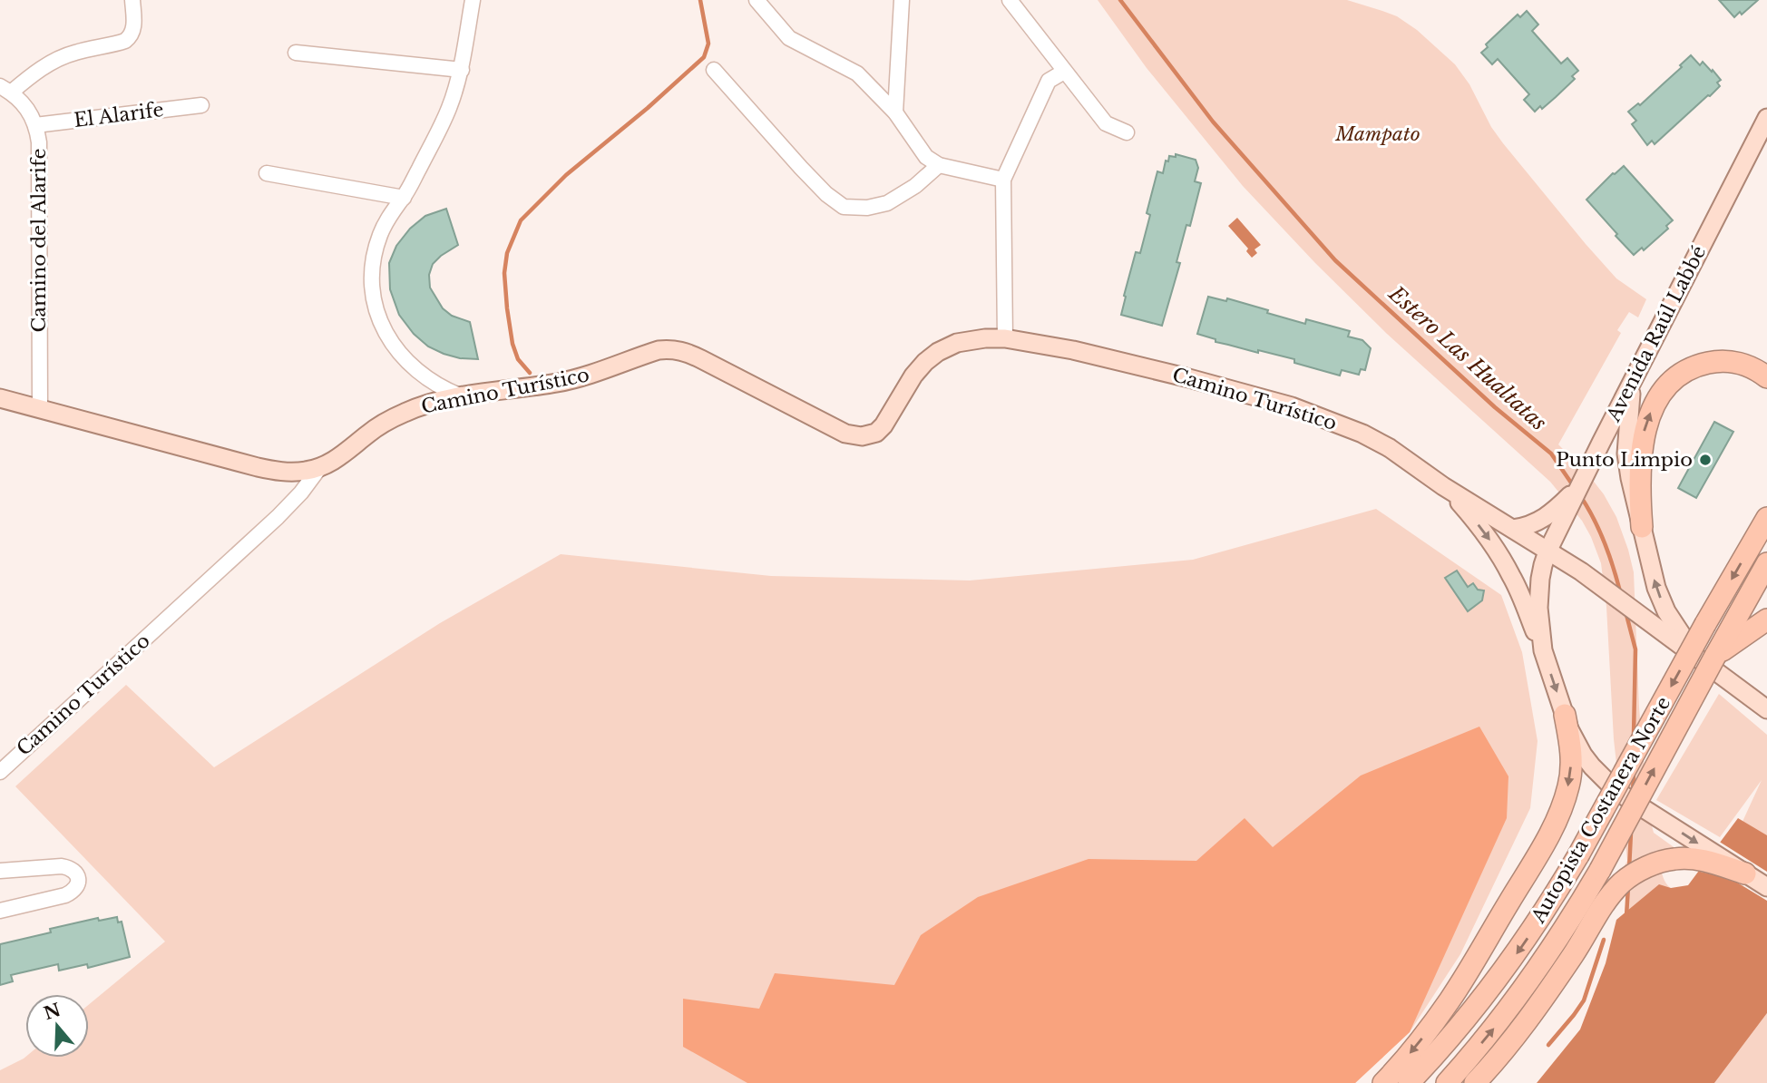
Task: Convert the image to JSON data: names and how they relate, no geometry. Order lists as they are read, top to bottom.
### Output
{
  "streets": {
    "highway": ["Autopista Costanera Norte"],
    "main road": ["Avenida Raúl Labbé", "Camino Turístico"],
    "street": ["El Alarife", "Camino del Alarife"]
  },
  "crossings": [
    ["El Alarife", "Camino del Alarife"],
    ["Avenida Raúl Labbé", "Camino Turístico"],
    ["Camino Turístico", "Autopista Costanera Norte"]
  ],
  "water": ["Estero Las Hualtatas"],
  "parks": ["Mampato"],
  "places": ["Punto Limpio"],
  "north": "top"
}
